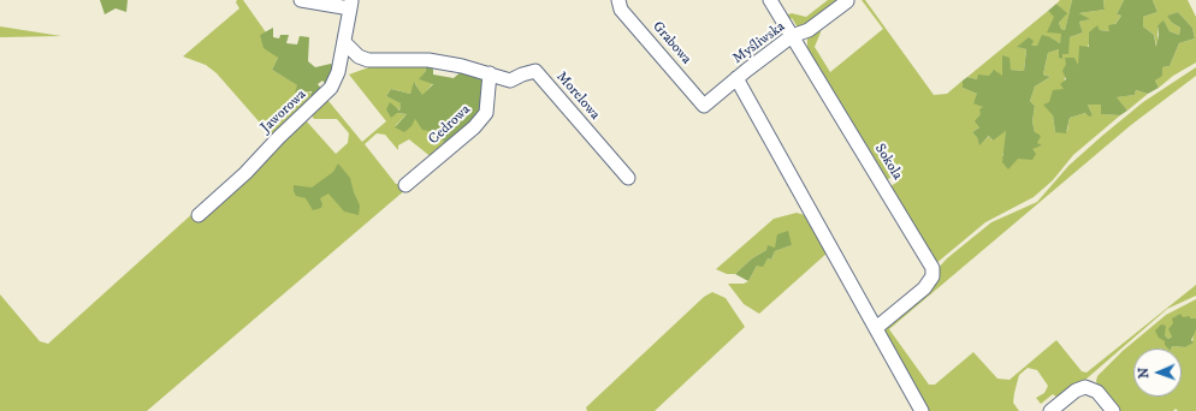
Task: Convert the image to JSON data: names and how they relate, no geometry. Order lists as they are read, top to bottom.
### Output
{
  "streets": {
    "street": [
      "Grabowa",
      "Myśliwska",
      "Morelowa",
      "Jaworowa",
      "Cedrowa",
      "Sokola"
    ]
  },
  "crossings": [
    ["Grabowa", "Myśliwska"],
    ["Myśliwska", "Sokola"],
    ["Morelowa", "Cedrowa"]
  ],
  "north": "left"
}
